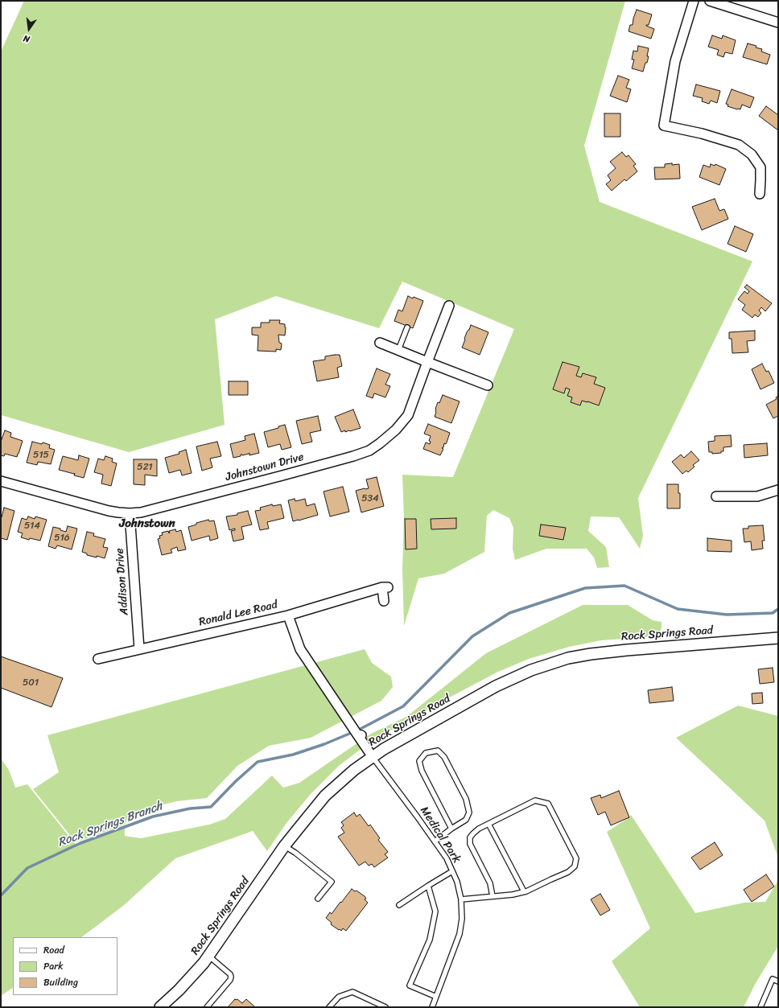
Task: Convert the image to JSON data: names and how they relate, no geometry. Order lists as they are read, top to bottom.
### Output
{
  "streets": {
    "street": [
      "Johnstown Drive",
      "Addison Drive",
      "Ronald Lee Road",
      "Rock Springs Road"
    ],
    "lane": ["Medical Park"]
  },
  "crossings": [
    ["Johnstown Drive", "Addison Drive"],
    ["Addison Drive", "Ronald Lee Road"],
    ["Rock Springs Road", "Medical Park"]
  ],
  "districts": ["Johnstown"],
  "water": ["Rock Springs Branch"],
  "house_numbers": [
    "515",
    "521",
    "534",
    "514",
    "516",
    "501"
  ],
  "legend": ["Road", "Park", "Building"],
  "north": "bottom"
}
